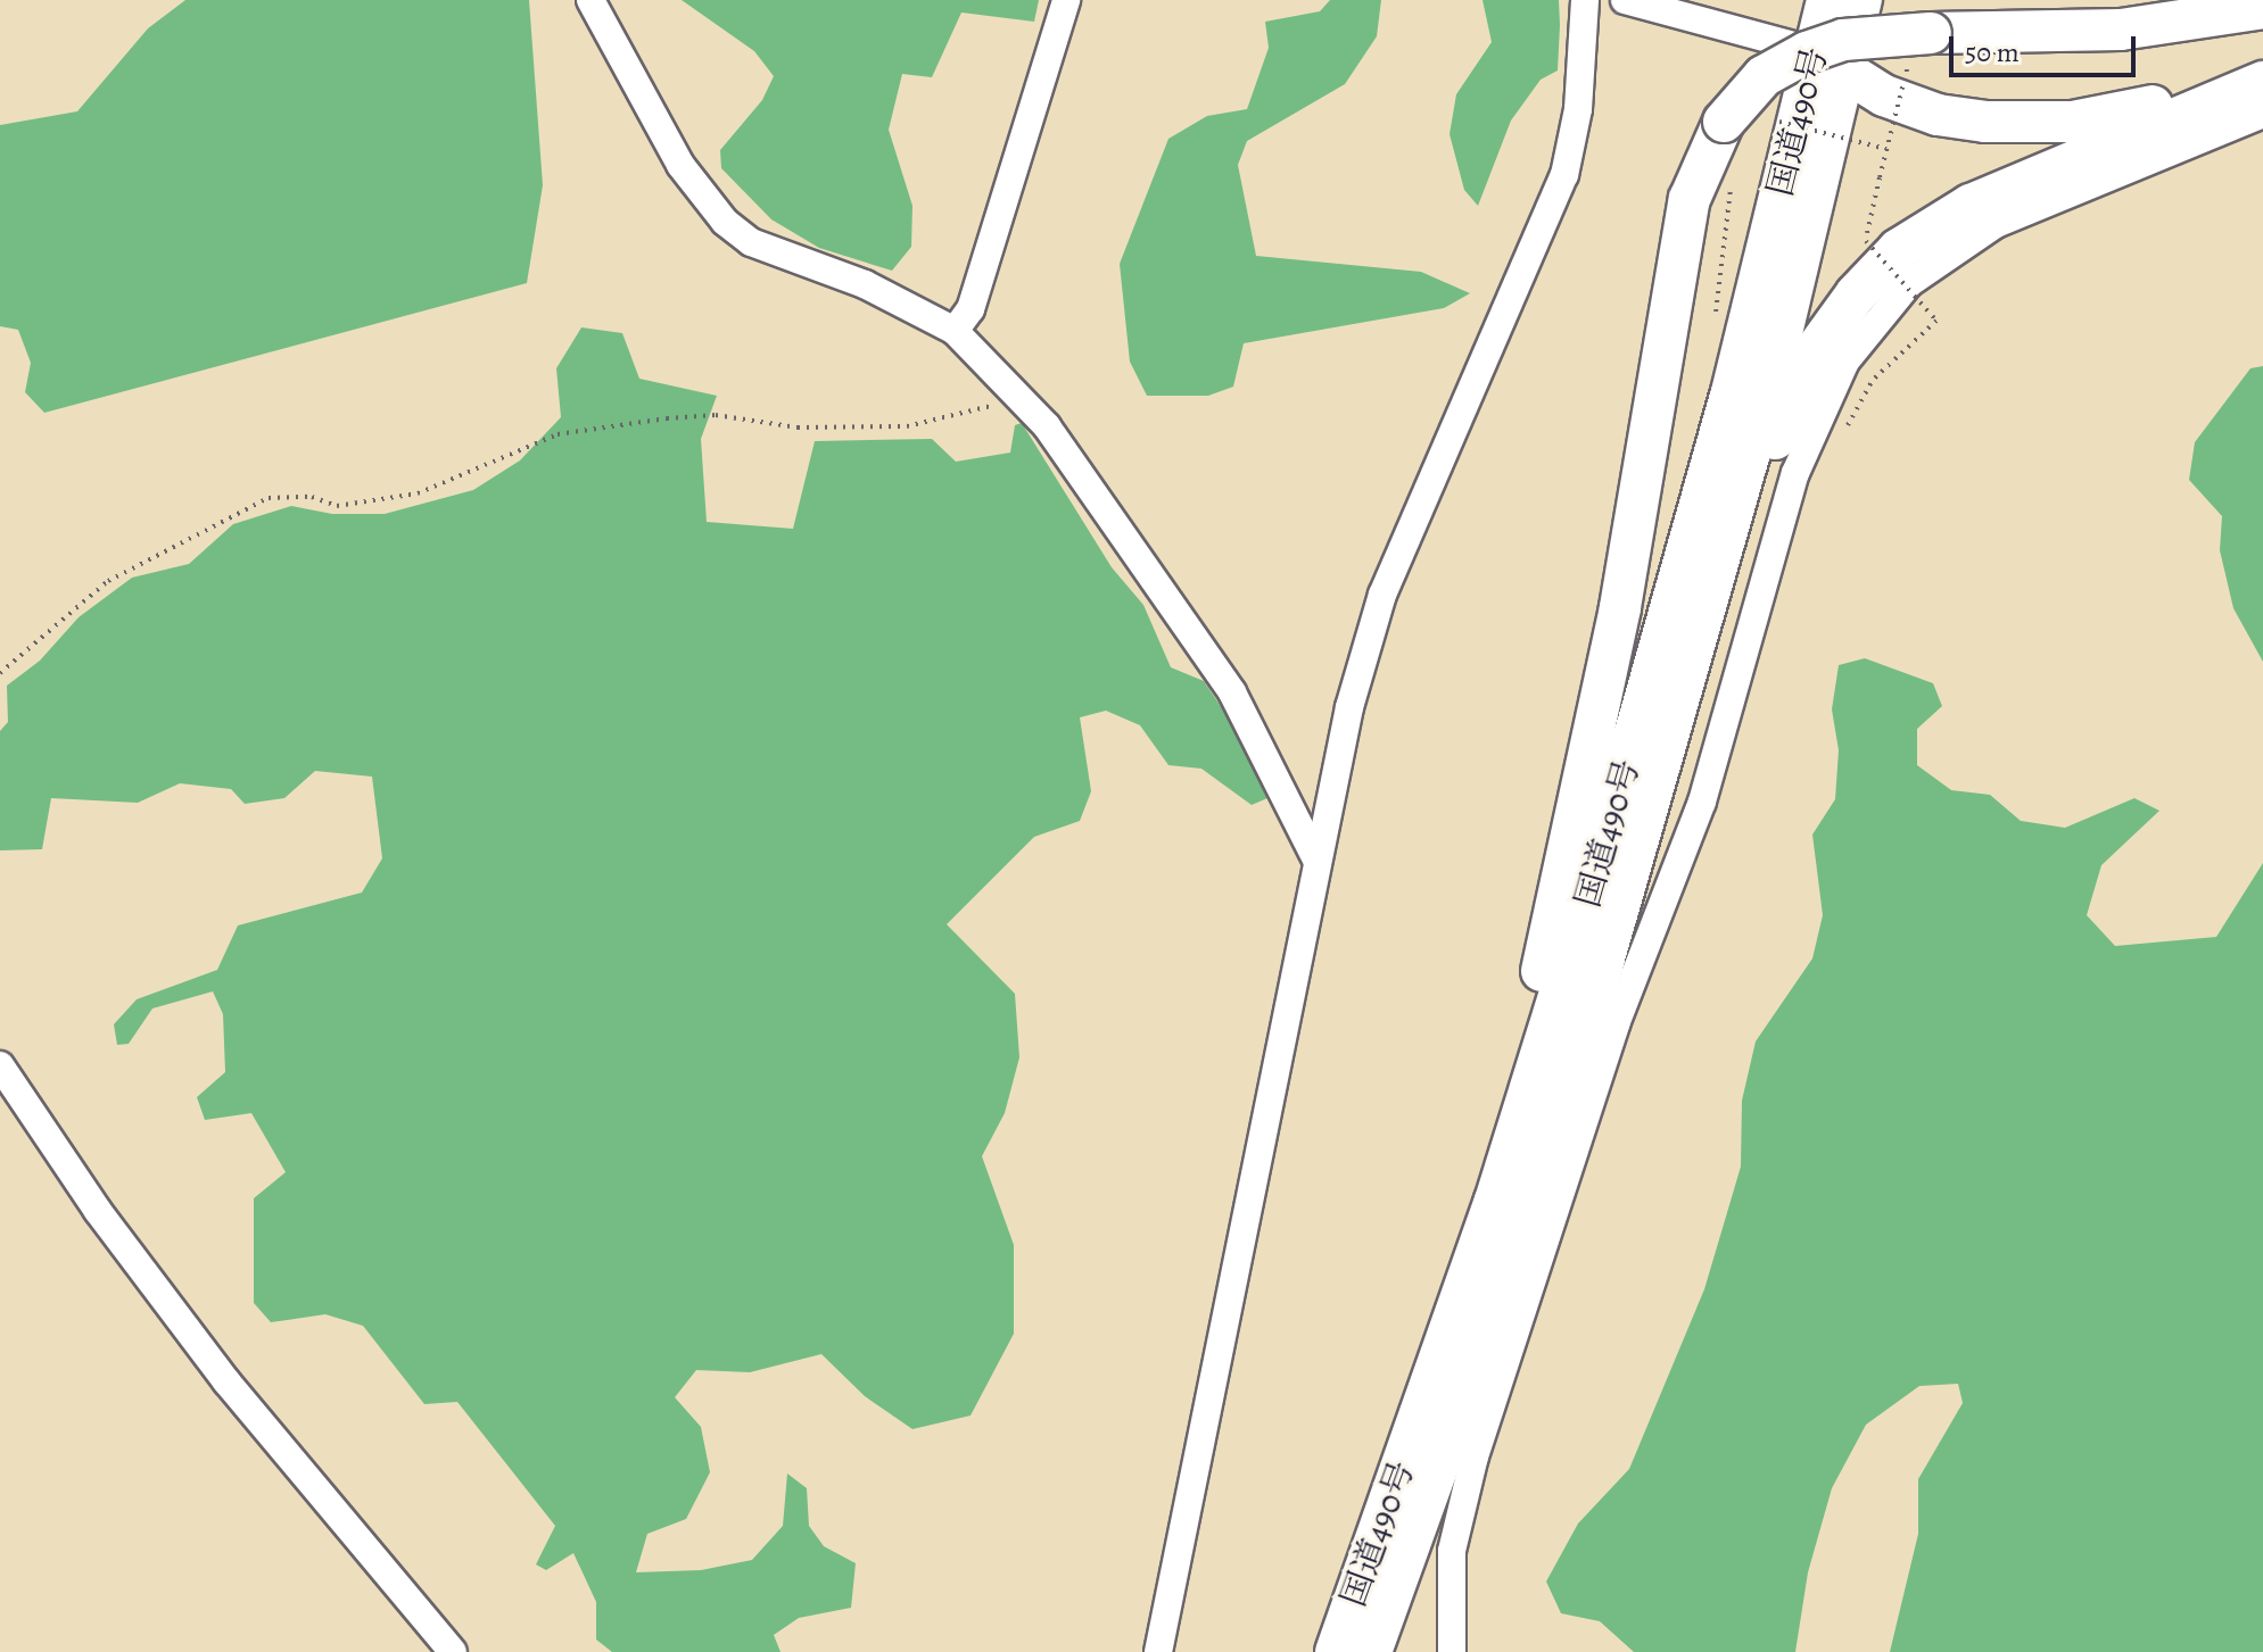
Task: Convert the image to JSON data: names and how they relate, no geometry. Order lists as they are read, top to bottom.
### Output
{
  "streets": {
    "highway": ["国道490号"]
  },
  "scale_bar": "50 m"
}
